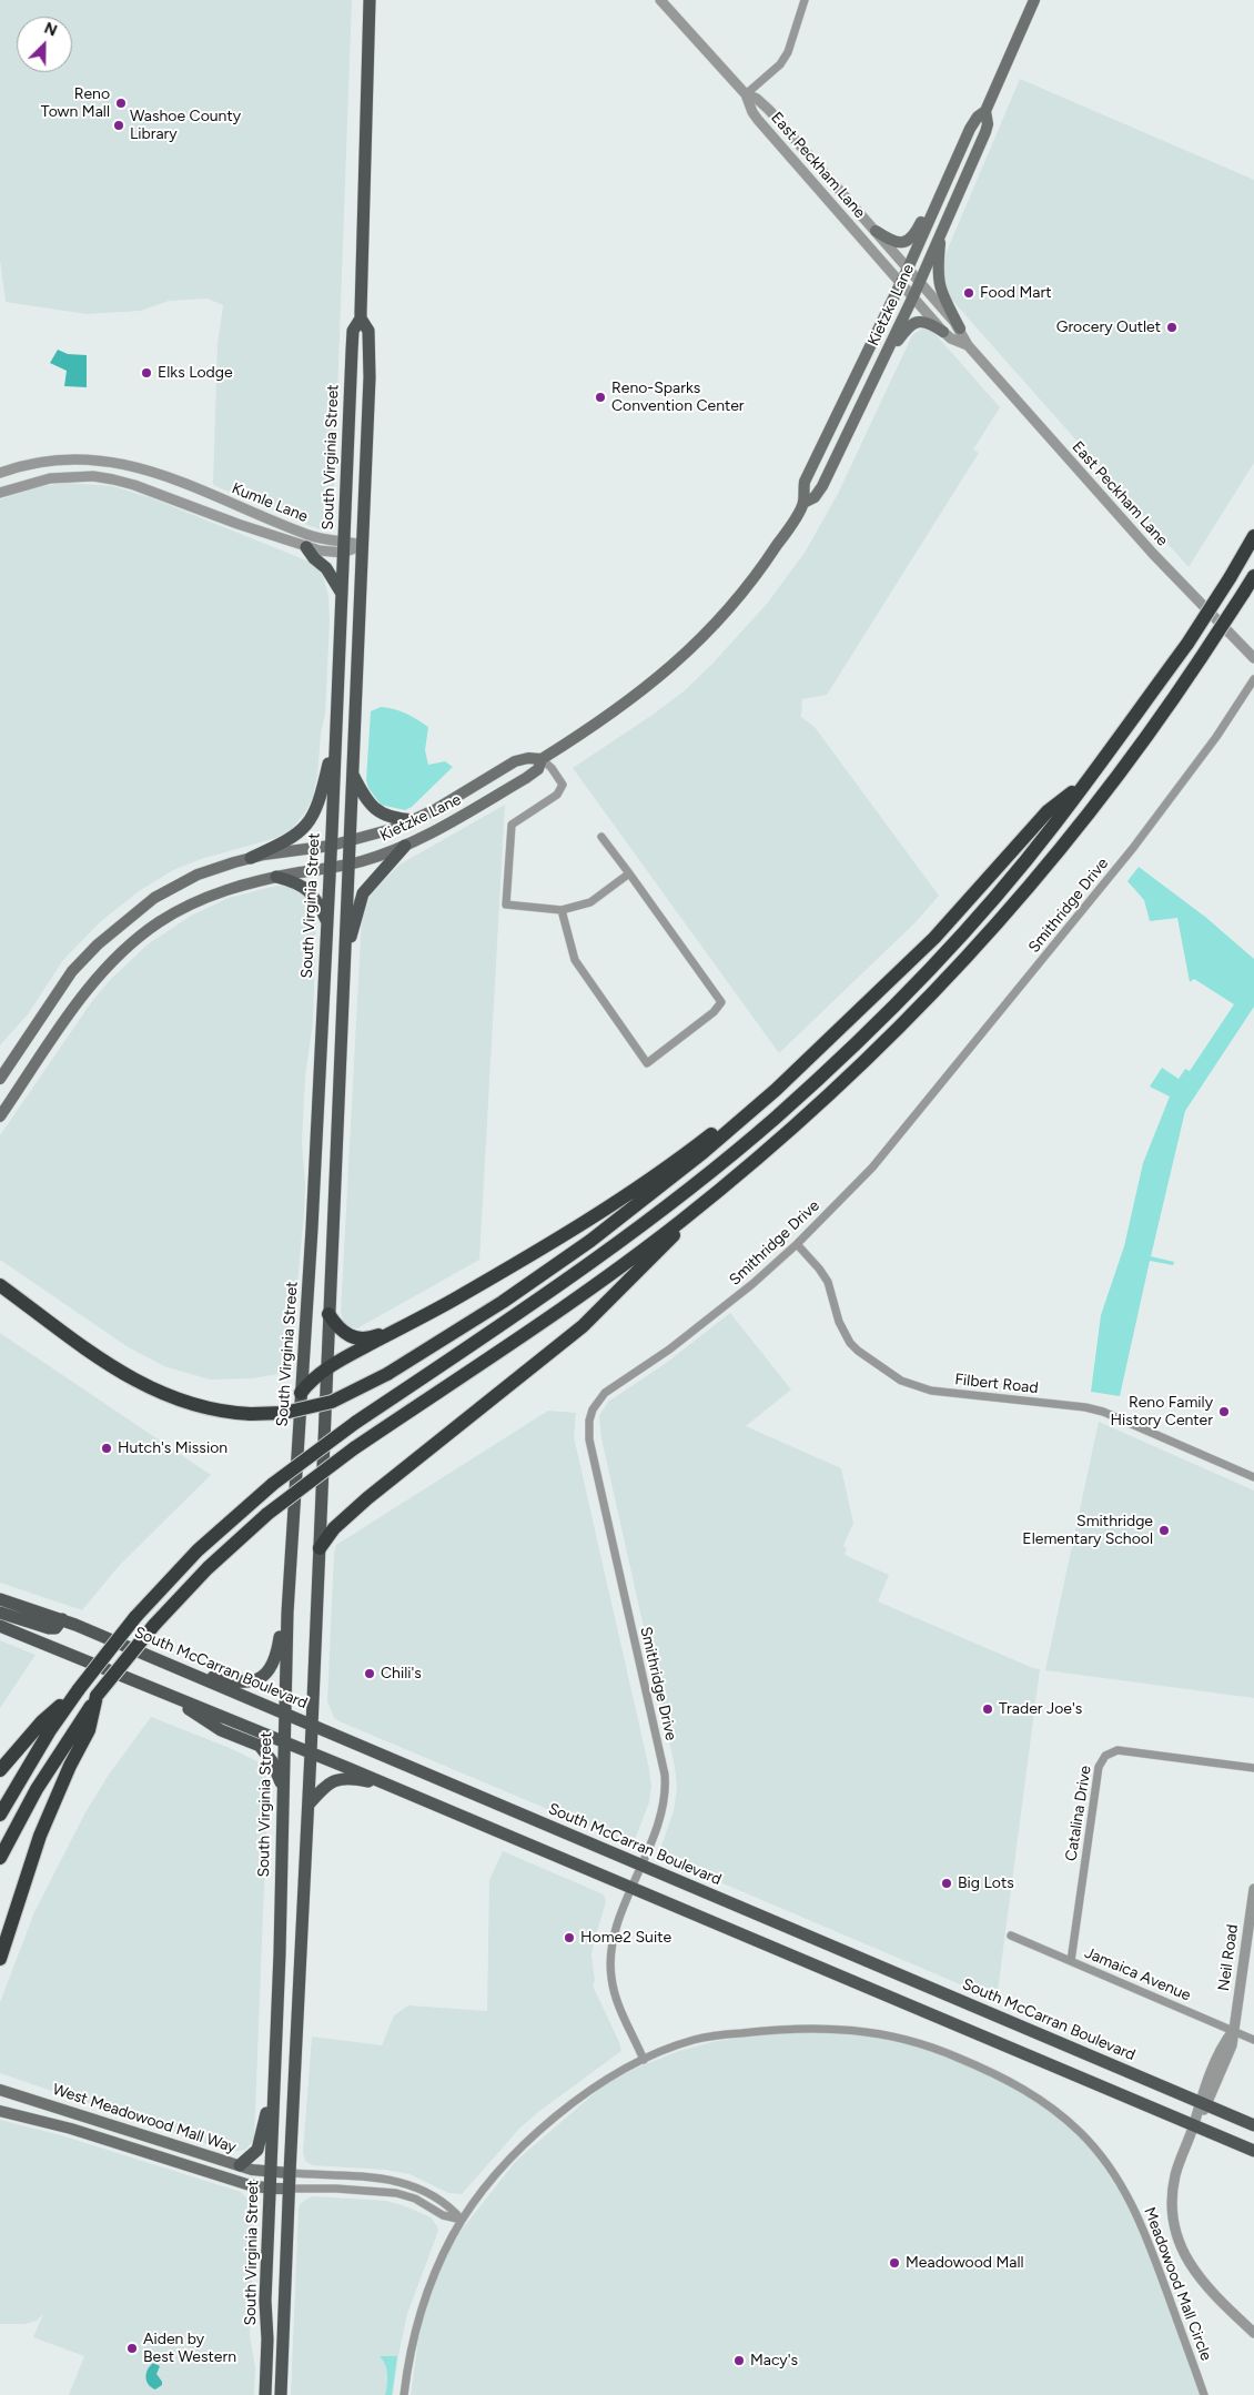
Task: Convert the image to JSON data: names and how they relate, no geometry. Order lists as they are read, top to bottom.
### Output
{
  "streets": {
    "main road": [
      "Kietzke Lane",
      "South Virginia Street",
      "South McCarran Boulevard",
      "West Meadowood Mall Way"
    ],
    "street": [
      "East Peckham Lane",
      "Kumle Lane",
      "Smithridge Drive",
      "Filbert Road",
      "Catalina Drive",
      "Neil Road",
      "Jamaica Avenue",
      "Meadowood Mall Circle"
    ]
  },
  "crossings": [
    ["East Peckham Lane", "Kietzke Lane"],
    ["Kietzke Lane", "South Virginia Street"],
    ["South Virginia Street", "Kumle Lane"],
    ["South Virginia Street", "South McCarran Boulevard"],
    ["South Virginia Street", "West Meadowood Mall Way"],
    ["Smithridge Drive", "Filbert Road"],
    ["Smithridge Drive", "South McCarran Boulevard"],
    ["Smithridge Drive", "Meadowood Mall Circle"],
    ["South McCarran Boulevard", "Neil Road"],
    ["Catalina Drive", "Jamaica Avenue"],
    ["Neil Road", "Jamaica Avenue"]
  ],
  "places": [
    "Reno Town Mall",
    "Washoe County Library",
    "Food Mart",
    "Grocery Outlet",
    "Elks Lodge",
    "Reno-Sparks Convention Center",
    "Reno Family History Center",
    "Hutch's Mission",
    "Smithridge Elementary School",
    "Chili's",
    "Trader Joe's",
    "Big Lots",
    "Home2 Suite",
    "Meadowood Mall",
    "Aiden by Best Western",
    "Macy's"
  ],
  "north": "top right"
}
